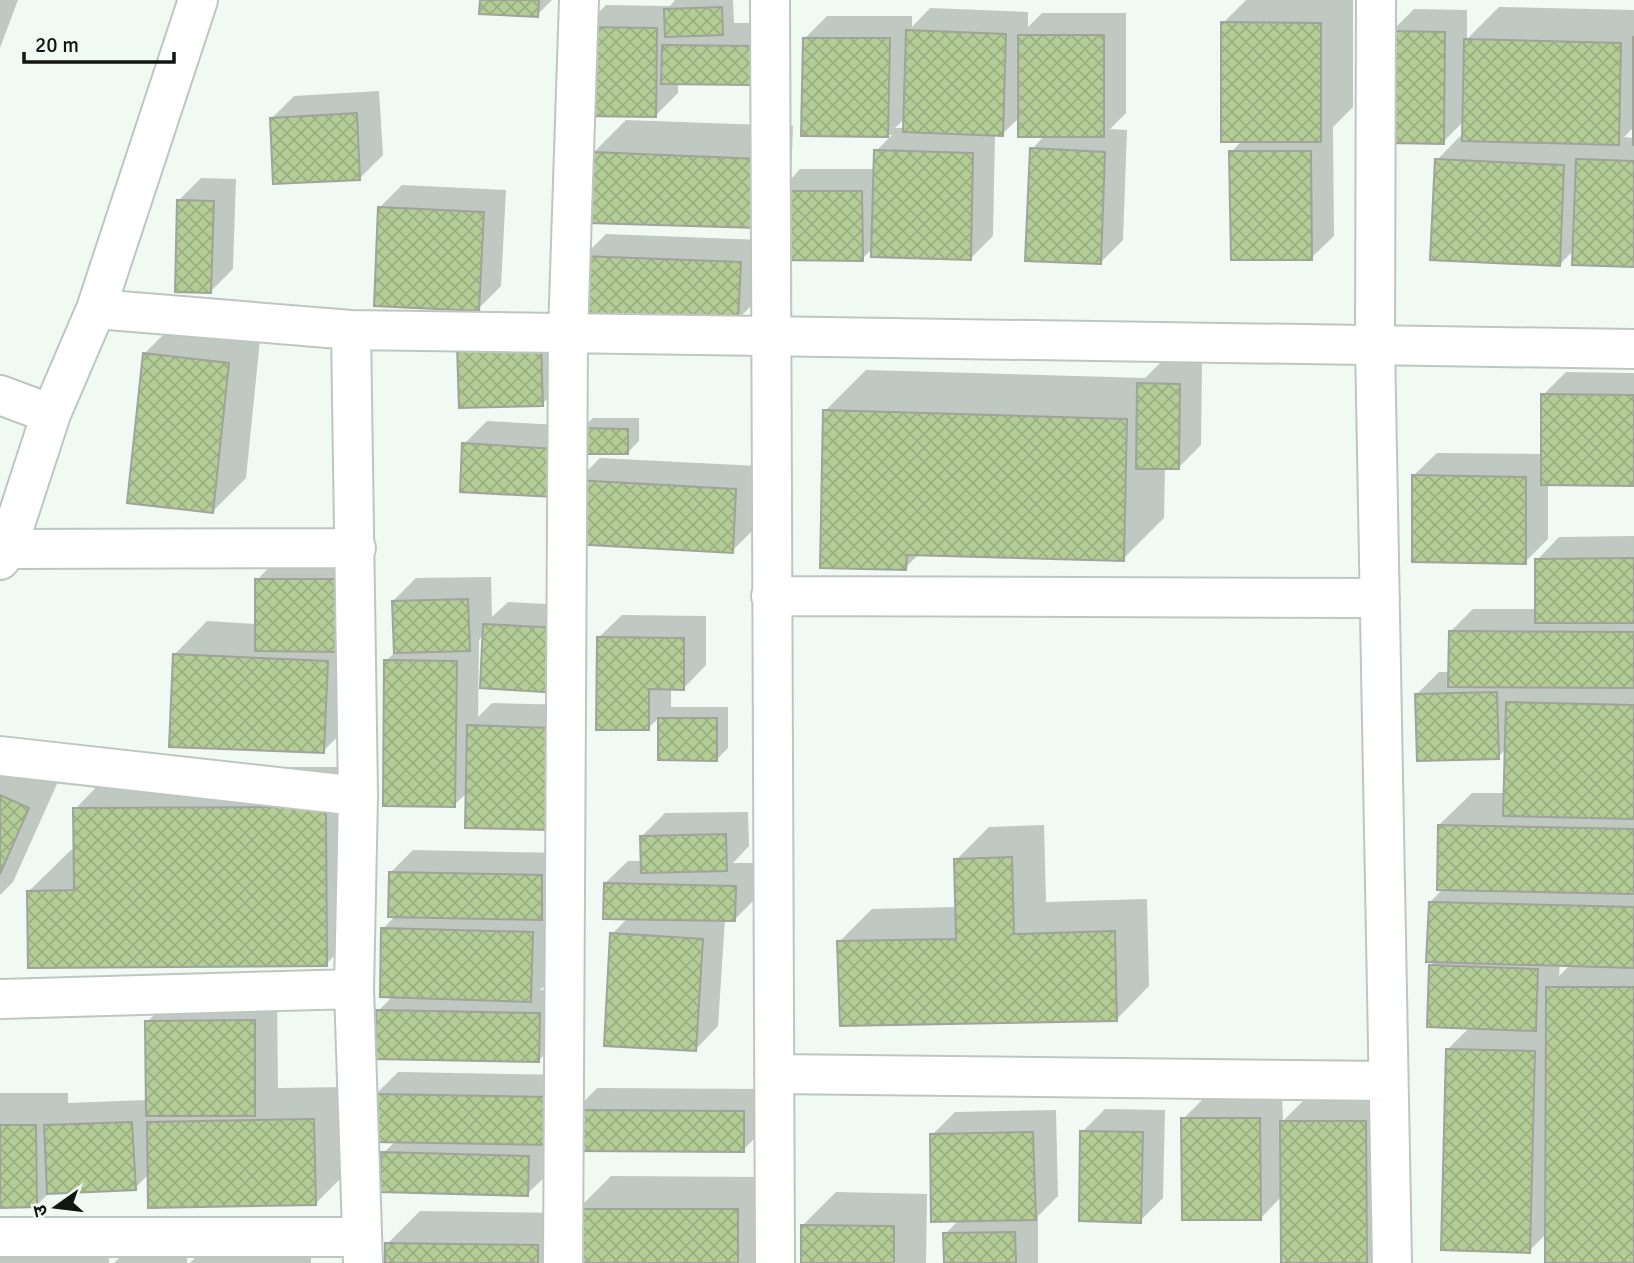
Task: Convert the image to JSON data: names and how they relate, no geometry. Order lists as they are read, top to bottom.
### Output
{
  "scale_bar": "20 m",
  "north": "left"
}
